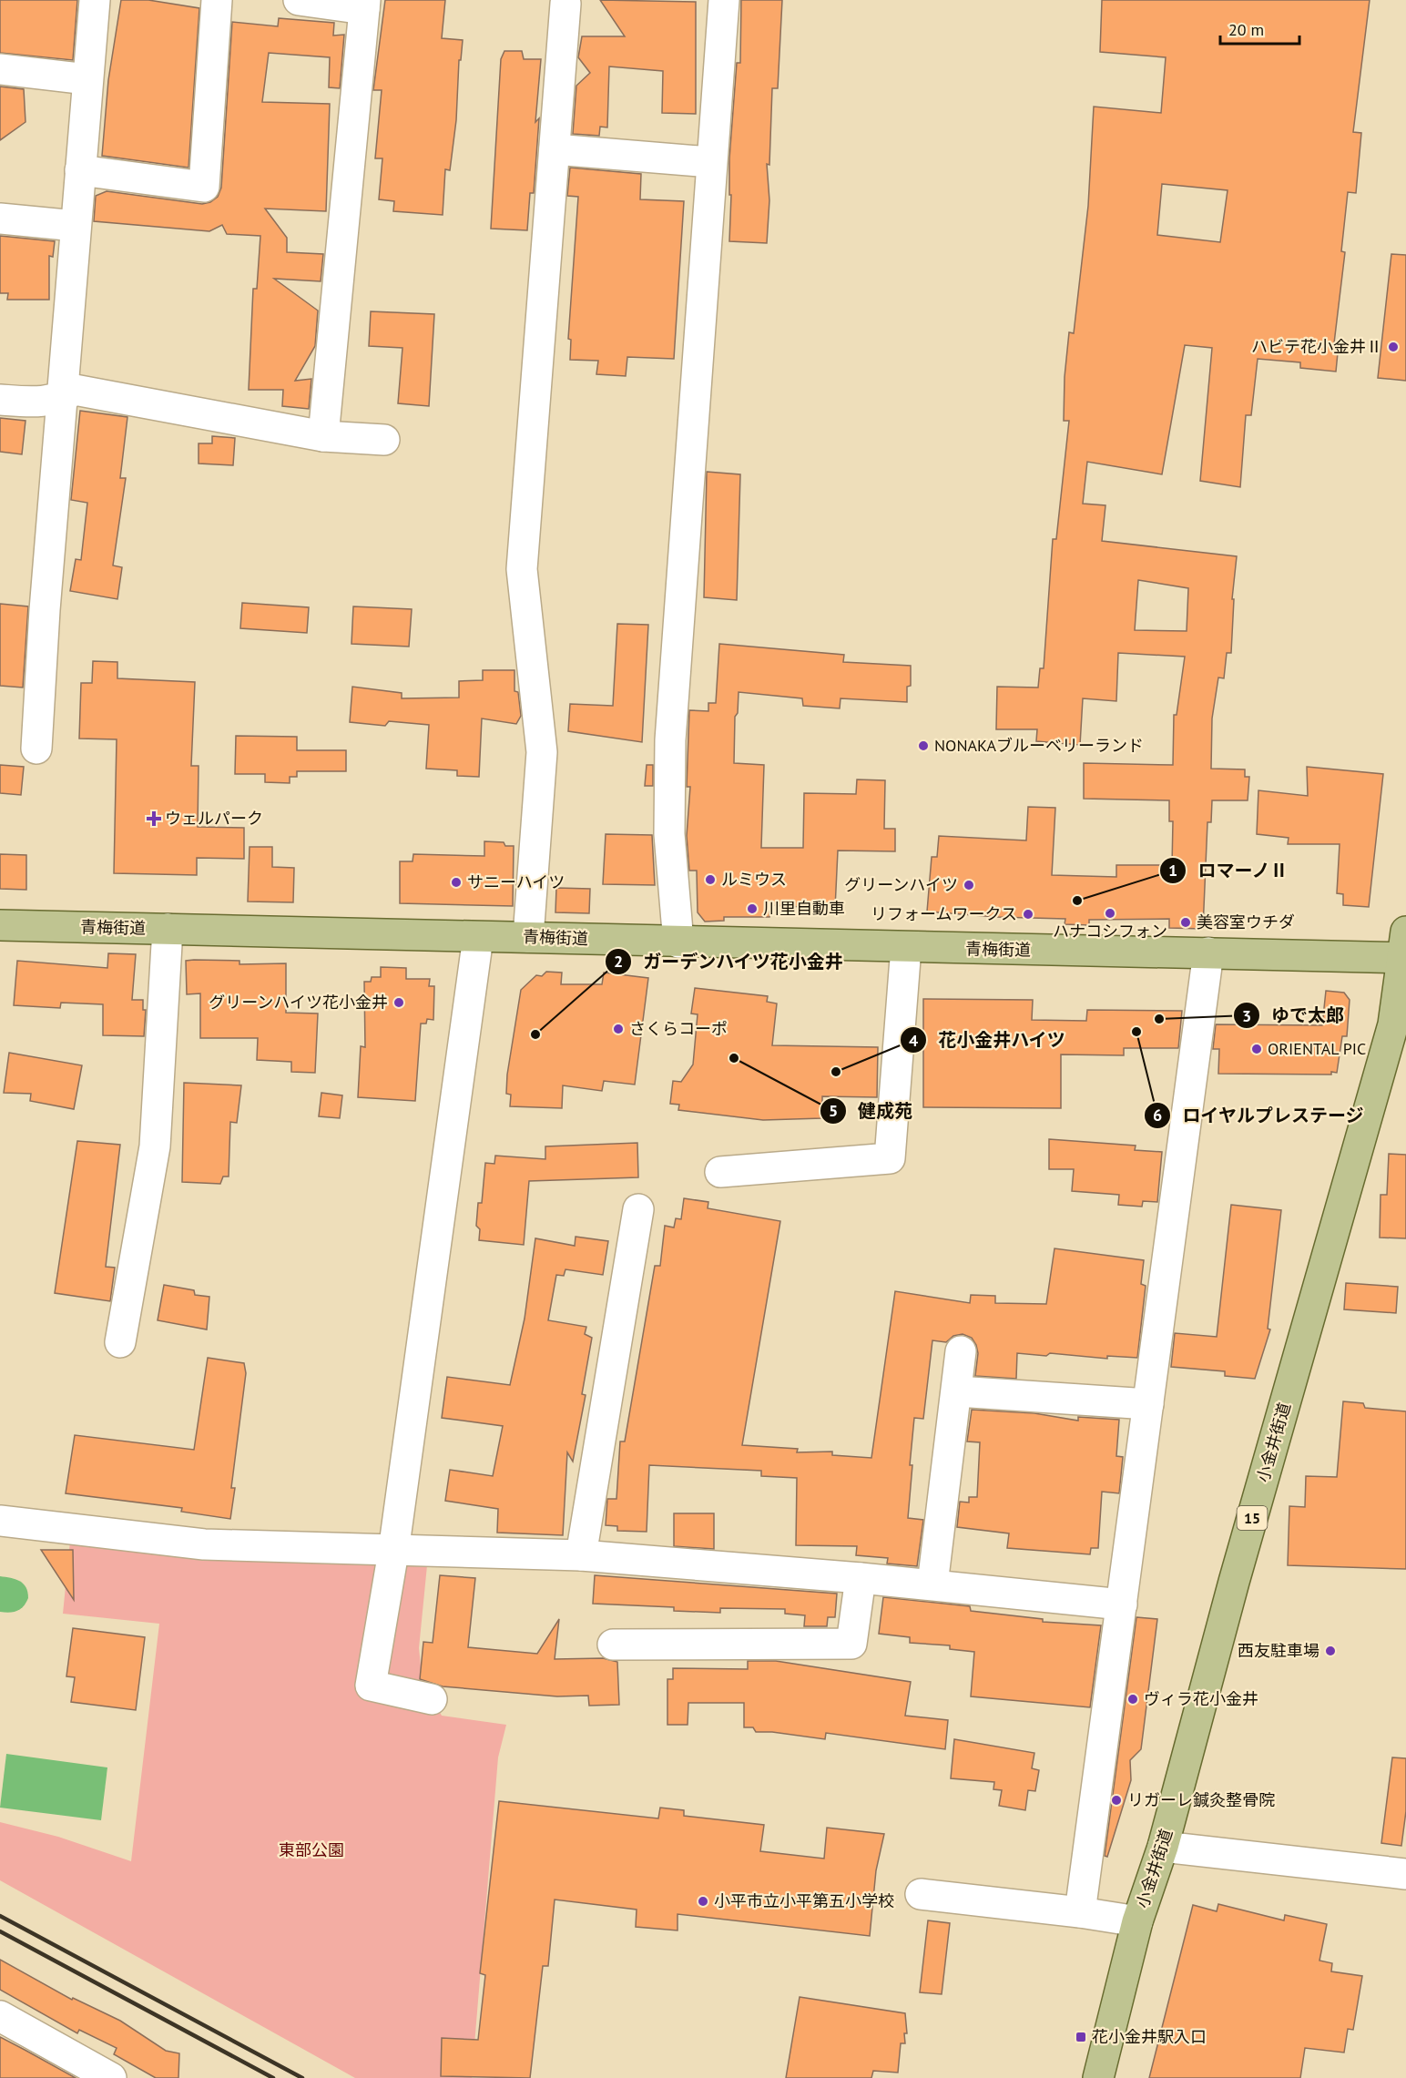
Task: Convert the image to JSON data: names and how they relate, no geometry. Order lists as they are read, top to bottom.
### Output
{
  "streets": {
    "main road": ["青梅街道", "小金井街道", "15"]
  },
  "crossings": [
    ["青梅街道", "小金井街道"]
  ],
  "parks": ["東部公園"],
  "places": {
    "other": [
      "ハビテ花小金井Ⅱ",
      "NONAKAブルーベリーランド",
      "ルミウス",
      "サニーハイツ",
      "グリーンハイツ",
      "ロマーノⅡ",
      "川里自動車",
      "ハナコシフォン",
      "リフォームワークス",
      "美容室ウチダ",
      "グリーンハイツ花小金井",
      "ゆで太郎",
      "さくらコーポ",
      "ロイヤルプレステージ",
      "ガーデンハイツ花小金井",
      "ORIENTAL PIC",
      "健成苑",
      "花小金井ハイツ",
      "西友駐車場",
      "ヴィラ花小金井",
      "リガーレ鍼灸整骨院",
      "小平市立小平第五小学校"
    ],
    "health": ["ウェルパーク"],
    "transit": ["花小金井駅入口"]
  },
  "scale_bar": "20 m"
}
